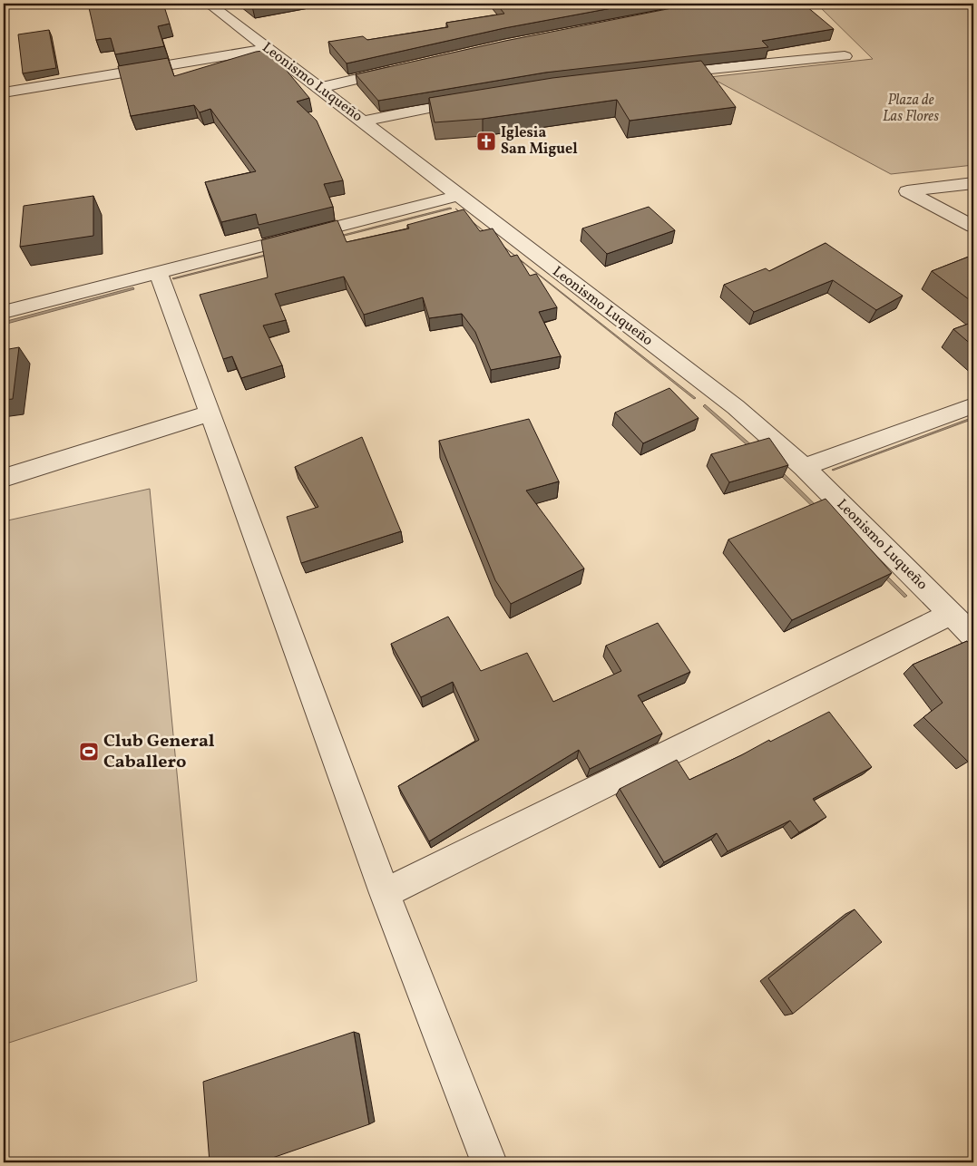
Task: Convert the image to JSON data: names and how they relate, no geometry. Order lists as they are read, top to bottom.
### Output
{
  "streets": {
    "street": ["Leonismo Luqueño"]
  },
  "parks": ["Plaza de Las Flores"],
  "places": {
    "church": ["Iglesia San Miguel"],
    "sports": ["Club General Caballero"]
  }
}
